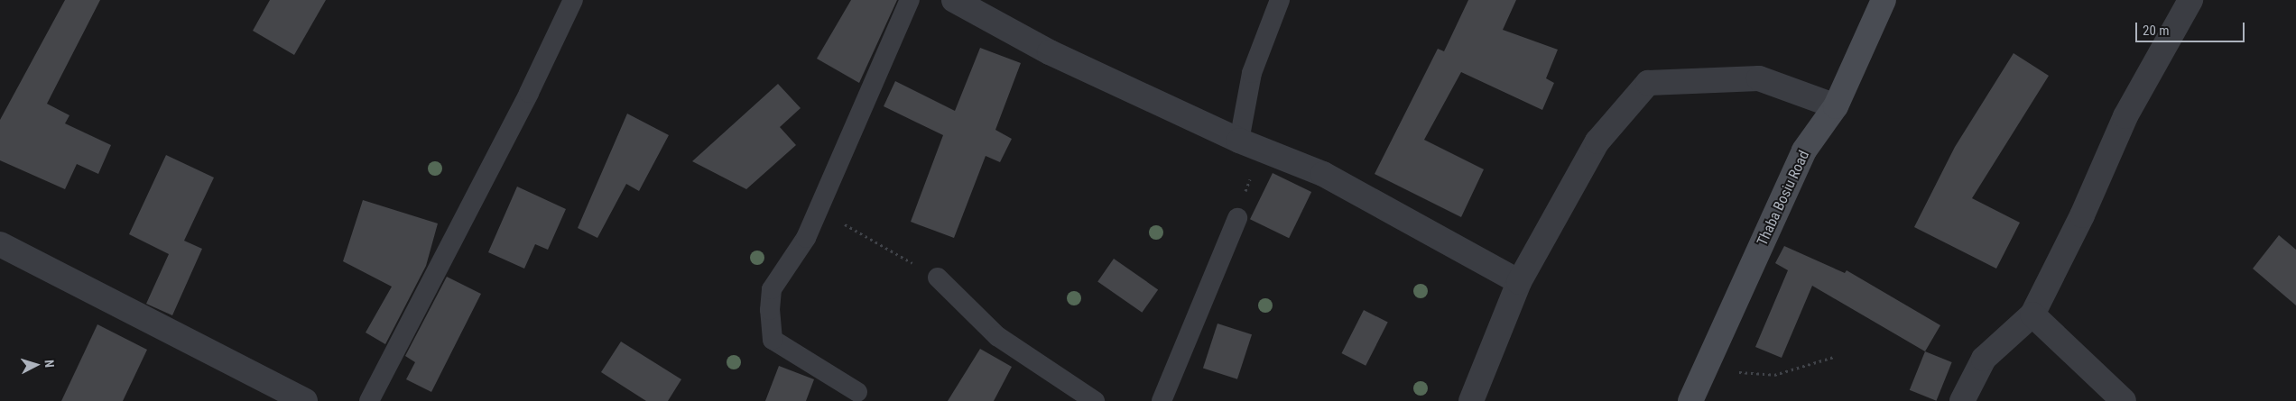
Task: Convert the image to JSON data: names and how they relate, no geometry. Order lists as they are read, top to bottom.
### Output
{
  "streets": {
    "street": ["Thaba Bosiu Road"]
  },
  "scale_bar": "20 m",
  "north": "right"
}
